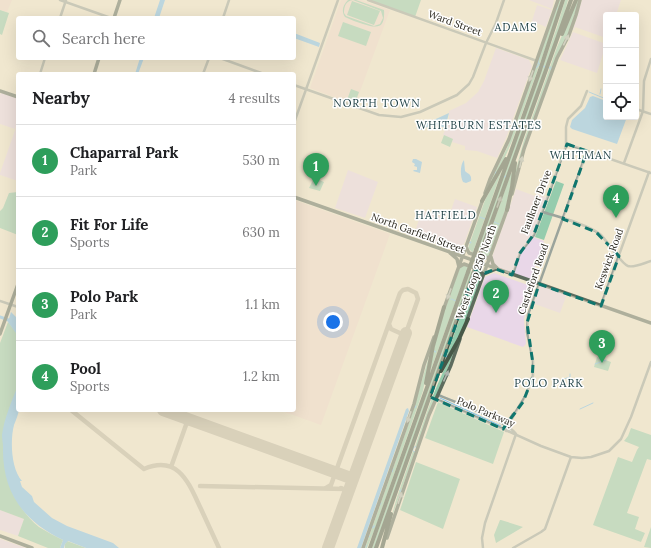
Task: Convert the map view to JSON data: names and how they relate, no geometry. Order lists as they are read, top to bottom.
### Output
{
  "streets": {
    "main road": ["North Garfield Street", "West Loop 250 North"],
    "street": [
      "Ward Street",
      "Faulkner Drive",
      "Keswick Road",
      "Castleford Road",
      "Polo Parkway"
    ]
  },
  "crossings": [
    ["Ward Street", "West Loop 250 North"],
    ["Faulkner Drive", "North Garfield Street"],
    ["North Garfield Street", "Keswick Road"],
    ["North Garfield Street", "West Loop 250 North"],
    ["North Garfield Street", "Castleford Road"],
    ["West Loop 250 North", "Polo Parkway"],
    ["Castleford Road", "Polo Parkway"]
  ],
  "districts": [
    "ADAMS",
    "NORTH TOWN",
    "WHITBURN ESTATES",
    "WHITMAN",
    "HATFIELD",
    "POLO PARK"
  ],
  "page": {
    "map_buttons": ["+", "−"],
    "search": "Search here",
    "heading": ["Nearby", "4 results"],
    "list": [
      {
        "mark": "1",
        "name": "Chaparral Park",
        "note": "Park",
        "value": "530 m"
      },
      {
        "mark": "2",
        "name": "Fit For Life",
        "note": "Sports",
        "value": "630 m"
      },
      {
        "mark": "3",
        "name": "Polo Park",
        "note": "Park",
        "value": "1.1 km"
      },
      {
        "mark": "4",
        "name": "Pool",
        "note": "Sports",
        "value": "1.2 km"
      }
    ],
    "pins": [
      "1",
      "4",
      "2",
      "3"
    ]
  }
}
